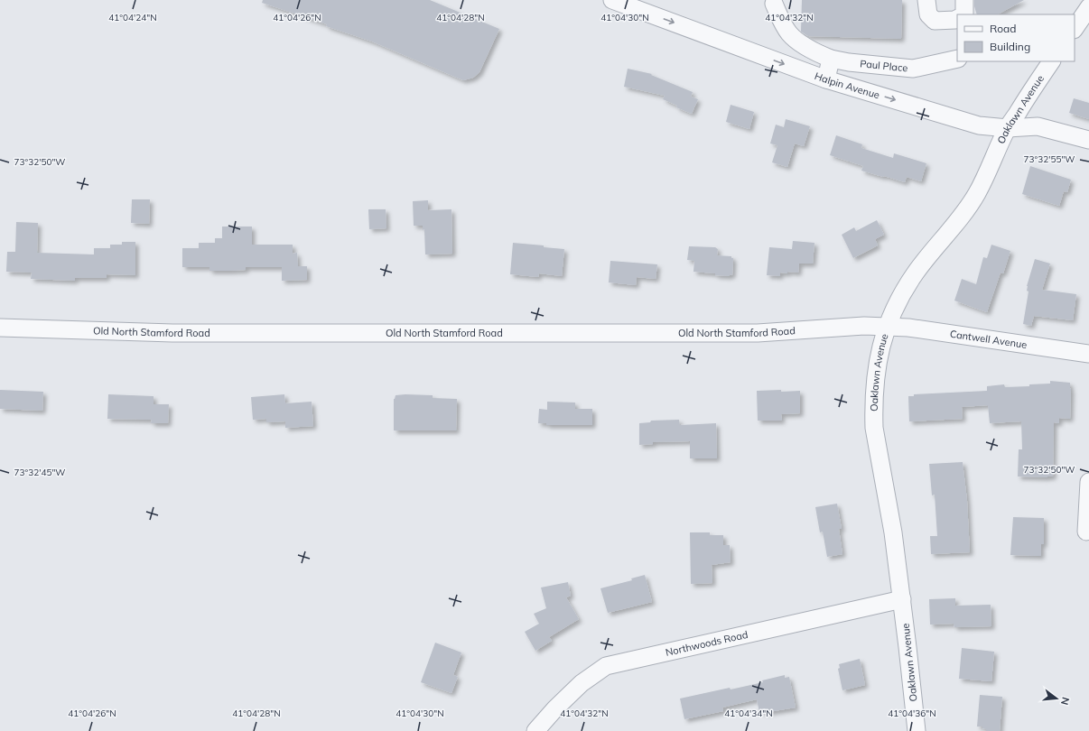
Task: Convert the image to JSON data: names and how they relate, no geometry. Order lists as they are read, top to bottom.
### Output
{
  "streets": {
    "street": [
      "Paul Place",
      "Halpin Avenue",
      "Oaklawn Avenue",
      "Old North Stamford Road",
      "Cantwell Avenue",
      "Northwoods Road"
    ]
  },
  "crossings": [
    ["Halpin Avenue", "Oaklawn Avenue"],
    ["Oaklawn Avenue", "Old North Stamford Road"],
    ["Oaklawn Avenue", "Cantwell Avenue"],
    ["Oaklawn Avenue", "Northwoods Road"],
    ["Old North Stamford Road", "Cantwell Avenue"]
  ],
  "one_way": ["Halpin Avenue"],
  "legend": ["Road", "Building"],
  "north": "right",
  "coordinates": [
    "41°04'24\"N",
    "41°04'26\"N",
    "41°04'28\"N",
    "41°04'30\"N",
    "41°04'32\"N",
    "73°32'55\"W",
    "73°32'50\"W",
    "73°32'45\"W",
    "41°04'34\"N",
    "41°04'36\"N"
  ]
}
